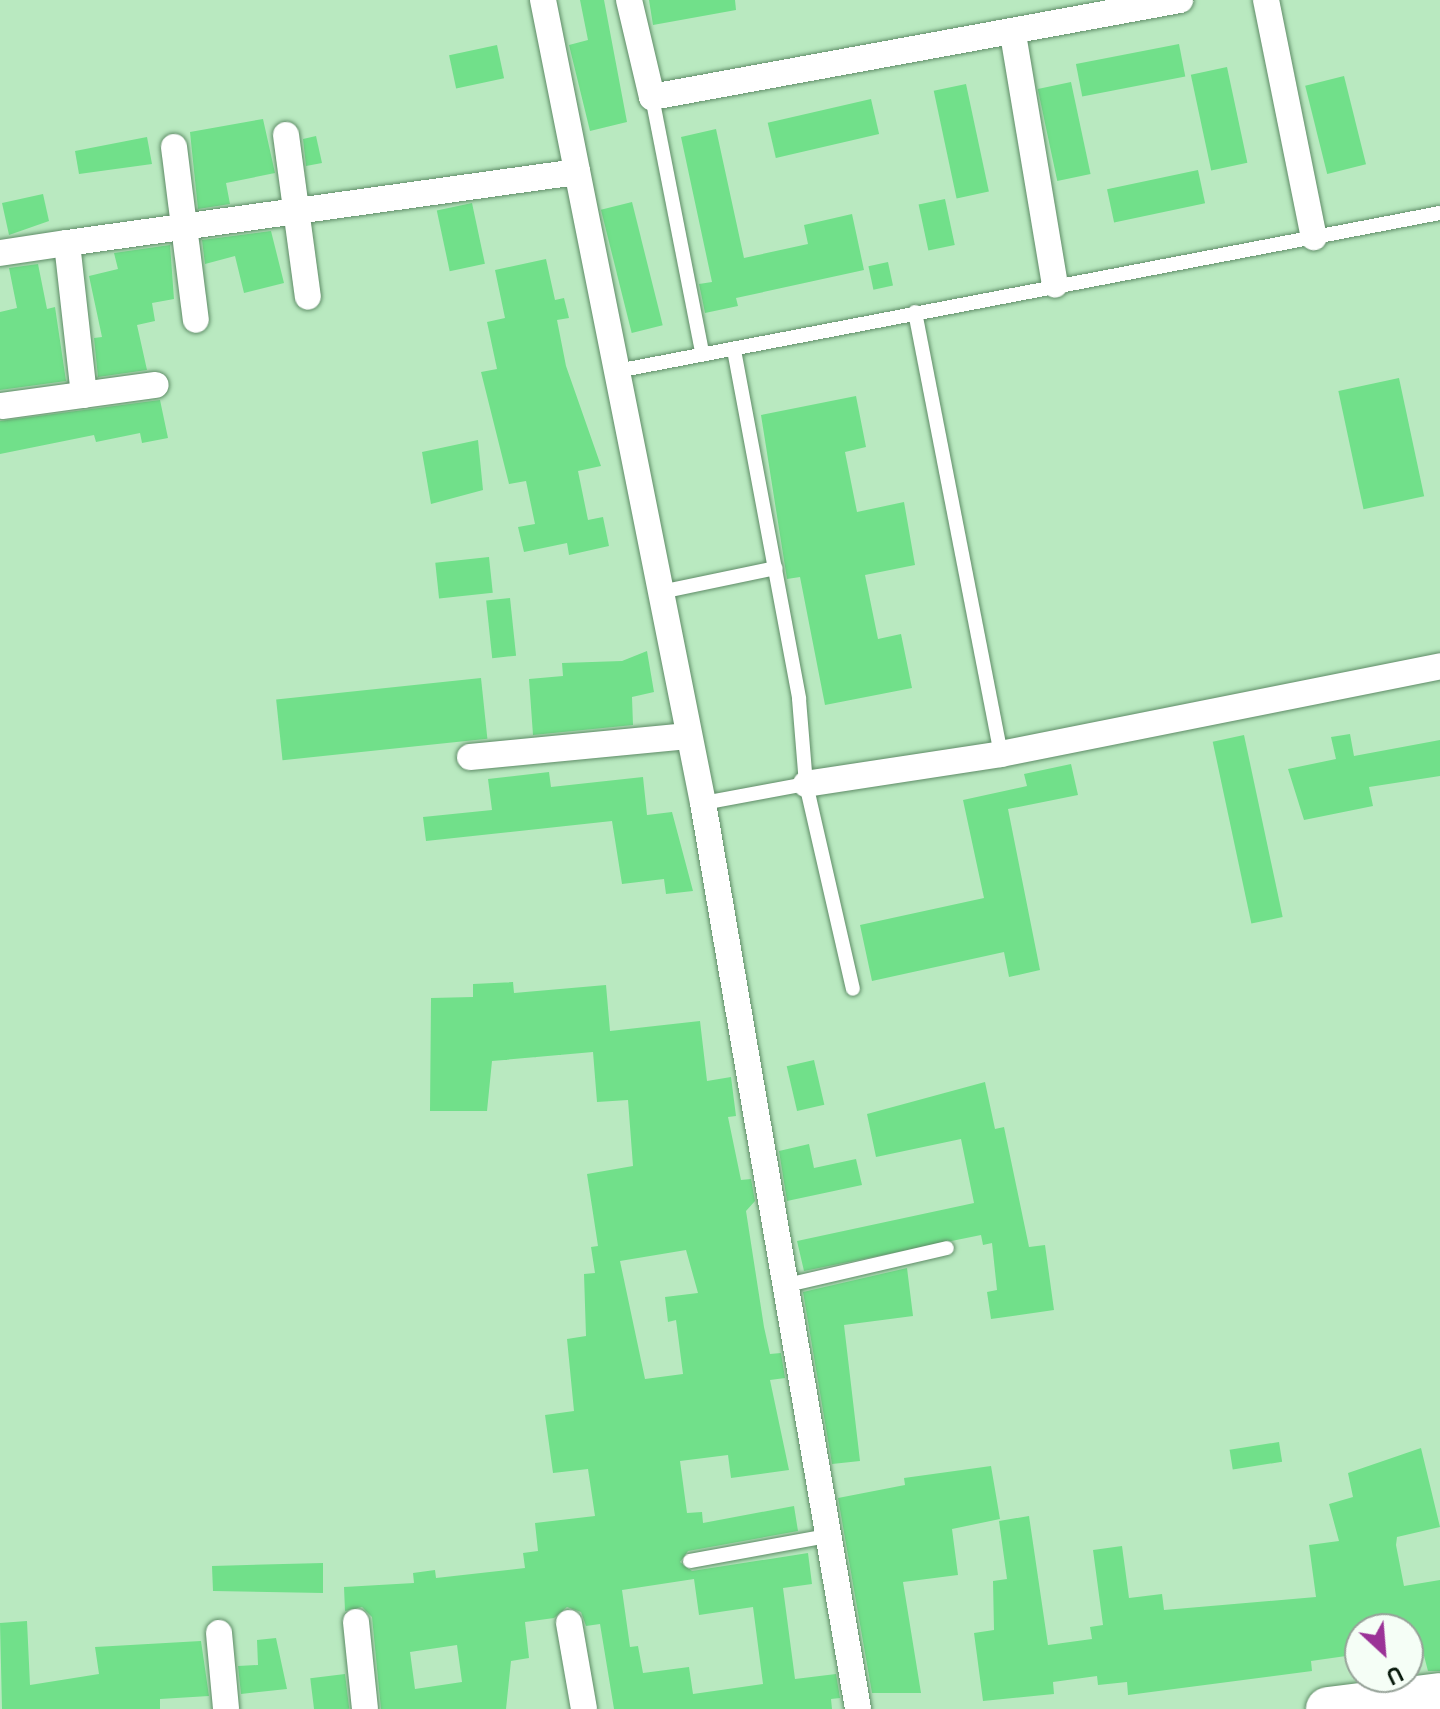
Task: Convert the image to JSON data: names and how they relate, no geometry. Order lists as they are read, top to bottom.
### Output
{
  "north": "bottom right"
}
